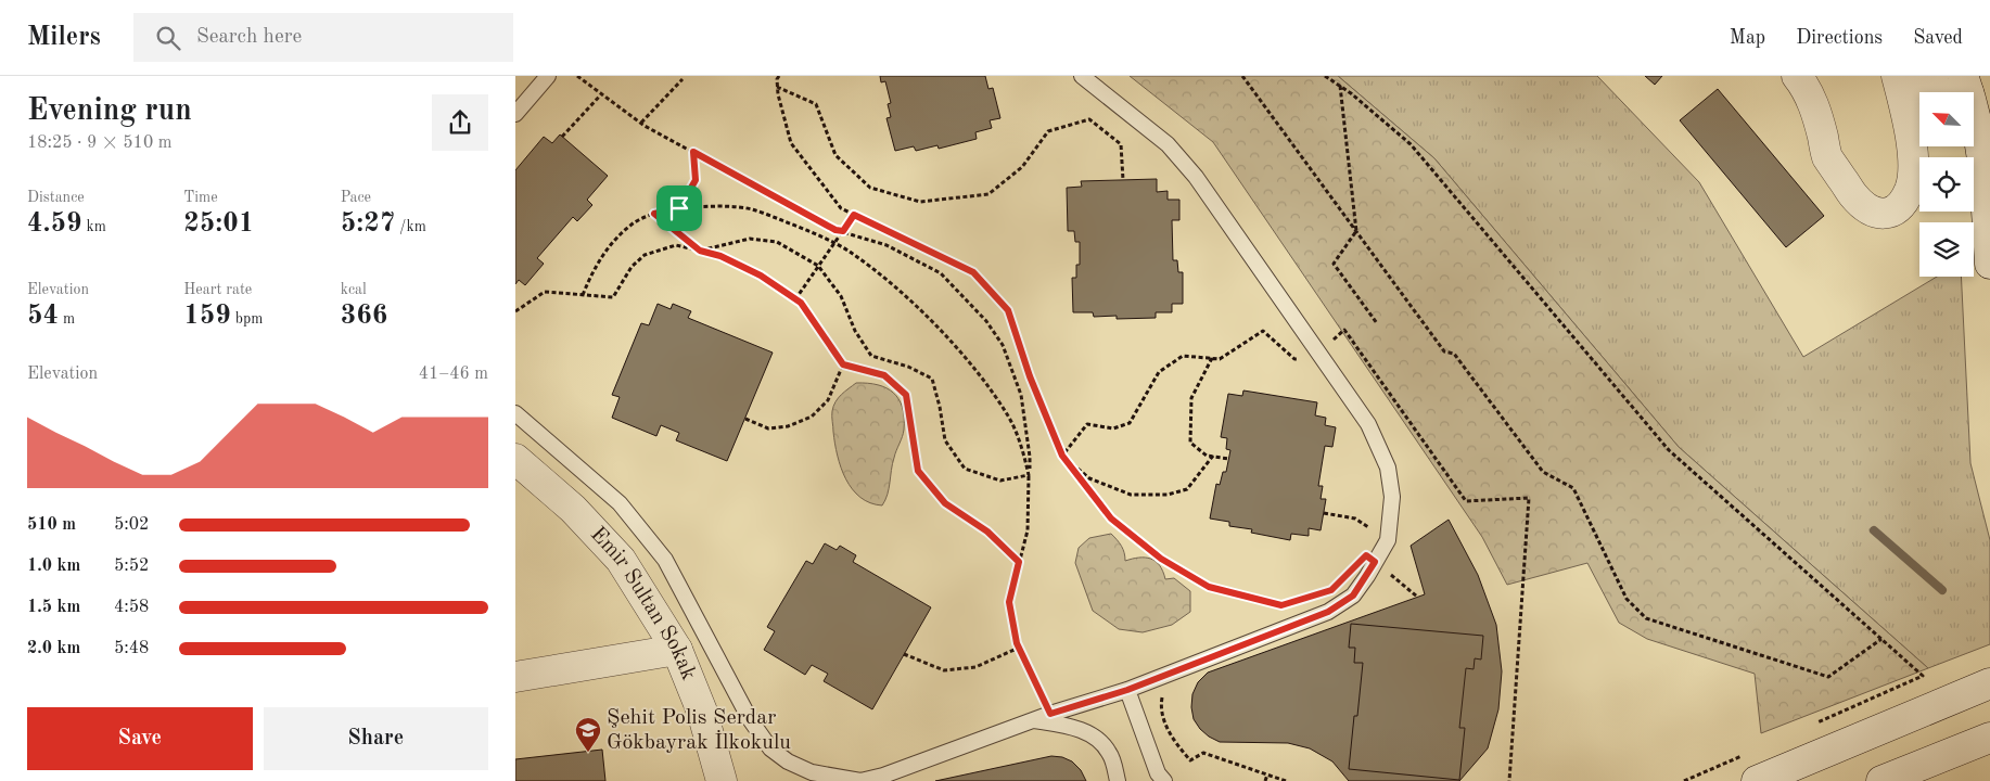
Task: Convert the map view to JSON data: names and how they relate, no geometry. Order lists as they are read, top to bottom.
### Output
{
  "streets": {
    "street": ["Emir Sultan Sokak"]
  },
  "places": {
    "school or university": ["Şehit Polis Serdar Gökbayrak İlkokulu"]
  },
  "north": "top left",
  "page": {
    "header": "Milers",
    "search": "Search here",
    "nav": ["Map", "Directions", "Saved"],
    "heading": ["Evening run", "18:25 · 9 × 510 m"],
    "stats": [
      ["Distance", "4.59 km"],
      ["Time", "25:01"],
      ["Pace", "5:27 /km"],
      ["Elevation", "54 m"],
      ["Heart rate", "159 bpm"],
      ["kcal", "366"]
    ],
    "chart": ["Elevation", "41–46 m"],
    "list": [
      {
        "name": "510 m",
        "note": "5:02"
      },
      {
        "name": "1.0 km",
        "note": "5:52"
      },
      {
        "name": "1.5 km",
        "note": "4:58"
      },
      {
        "name": "2.0 km",
        "note": "5:48"
      }
    ],
    "buttons": ["Save", "Share"]
  }
}
